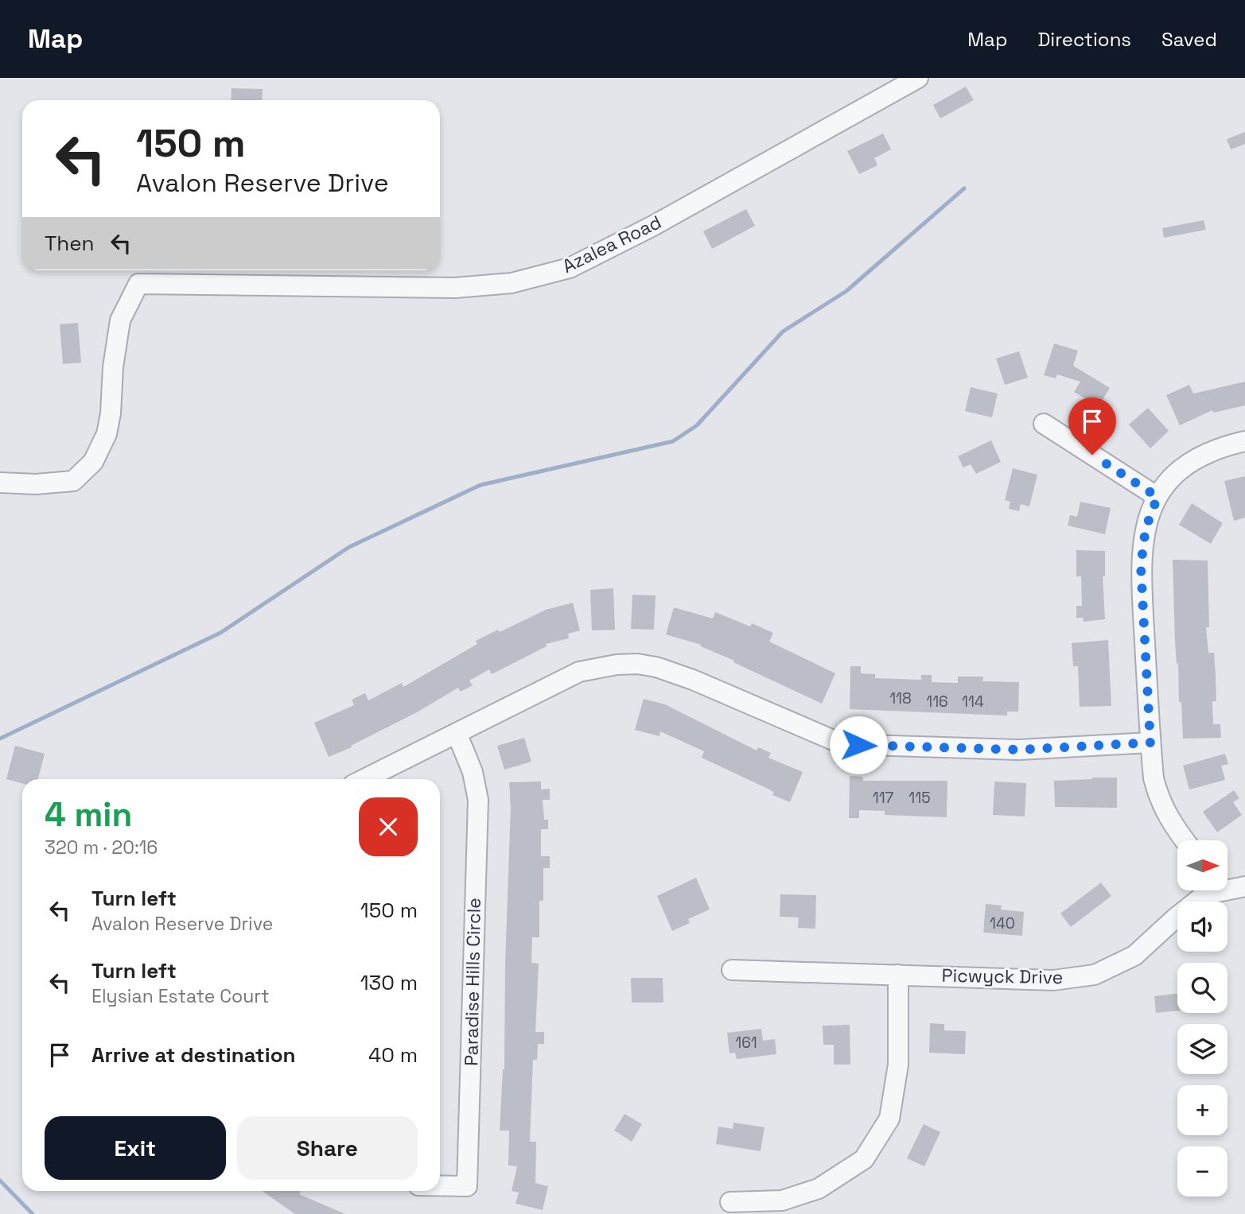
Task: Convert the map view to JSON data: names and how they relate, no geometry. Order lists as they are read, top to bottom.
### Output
{
  "streets": {
    "street": ["Azalea Road", "Picwyck Drive", "Paradise Hills Circle"]
  },
  "house_numbers": [
    "118",
    "116",
    "114",
    "117",
    "115",
    "140",
    "161"
  ],
  "north": "right",
  "page": {
    "header": "Map",
    "nav": ["Map", "Directions", "Saved"],
    "turn": ["150 m", "Avalon Reserve Drive"],
    "then": "Then",
    "heading": ["4 min", "320 m · 20:16"],
    "map_buttons": ["+", "−"],
    "list": [
      {
        "name": "Turn left",
        "note": "Avalon Reserve Drive",
        "value": "150 m"
      },
      {
        "name": "Turn left",
        "note": "Elysian Estate Court",
        "value": "130 m"
      },
      {
        "name": "Arrive at destination",
        "value": "40 m"
      }
    ],
    "buttons": ["Exit", "Share"]
  }
}
